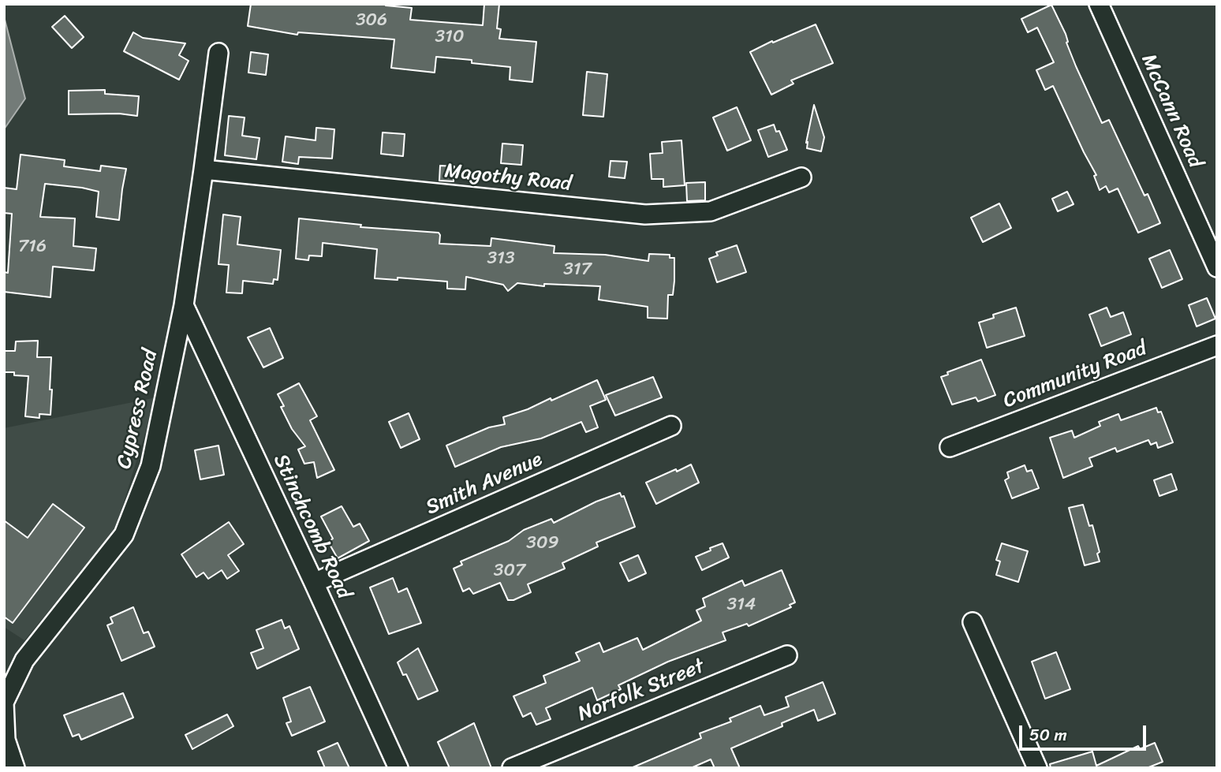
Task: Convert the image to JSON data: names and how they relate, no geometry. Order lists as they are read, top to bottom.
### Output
{
  "streets": {
    "street": [
      "McCann Road",
      "Magothy Road",
      "Community Road",
      "Cypress Road",
      "Smith Avenue",
      "Stinchcomb Road",
      "Norfolk Street"
    ]
  },
  "crossings": [
    ["Magothy Road", "Cypress Road"],
    ["Cypress Road", "Stinchcomb Road"],
    ["Smith Avenue", "Stinchcomb Road"]
  ],
  "house_numbers": [
    "306",
    "310",
    "716",
    "313",
    "317",
    "309",
    "307",
    "314"
  ],
  "scale_bar": "50 m"
}
